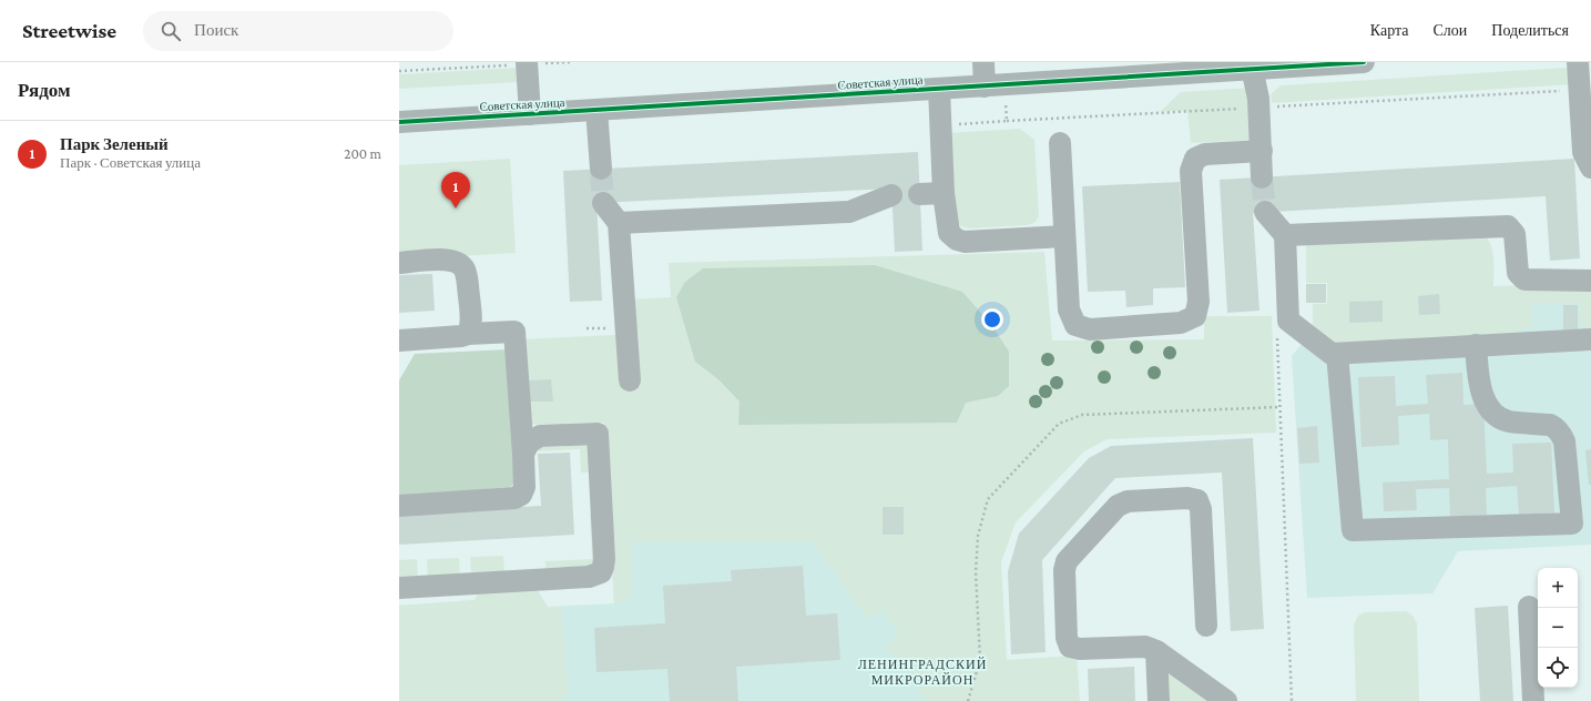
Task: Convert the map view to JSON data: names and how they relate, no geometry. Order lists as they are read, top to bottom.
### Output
{
  "streets": {
    "street": ["Советская улица"]
  },
  "districts": ["ЛЕНИНГРАДСКИЙ МИКРОРАЙОН"],
  "page": {
    "header": "Streetwise",
    "search": "Поиск",
    "nav": ["Карта", "Слои", "Поделиться"],
    "heading": "Рядом",
    "list": [
      {
        "mark": "1",
        "name": "Парк Зеленый",
        "note": "Парк · Советская улица",
        "value": "200 m"
      }
    ],
    "pins": "1",
    "map_buttons": ["+", "−"]
  }
}
